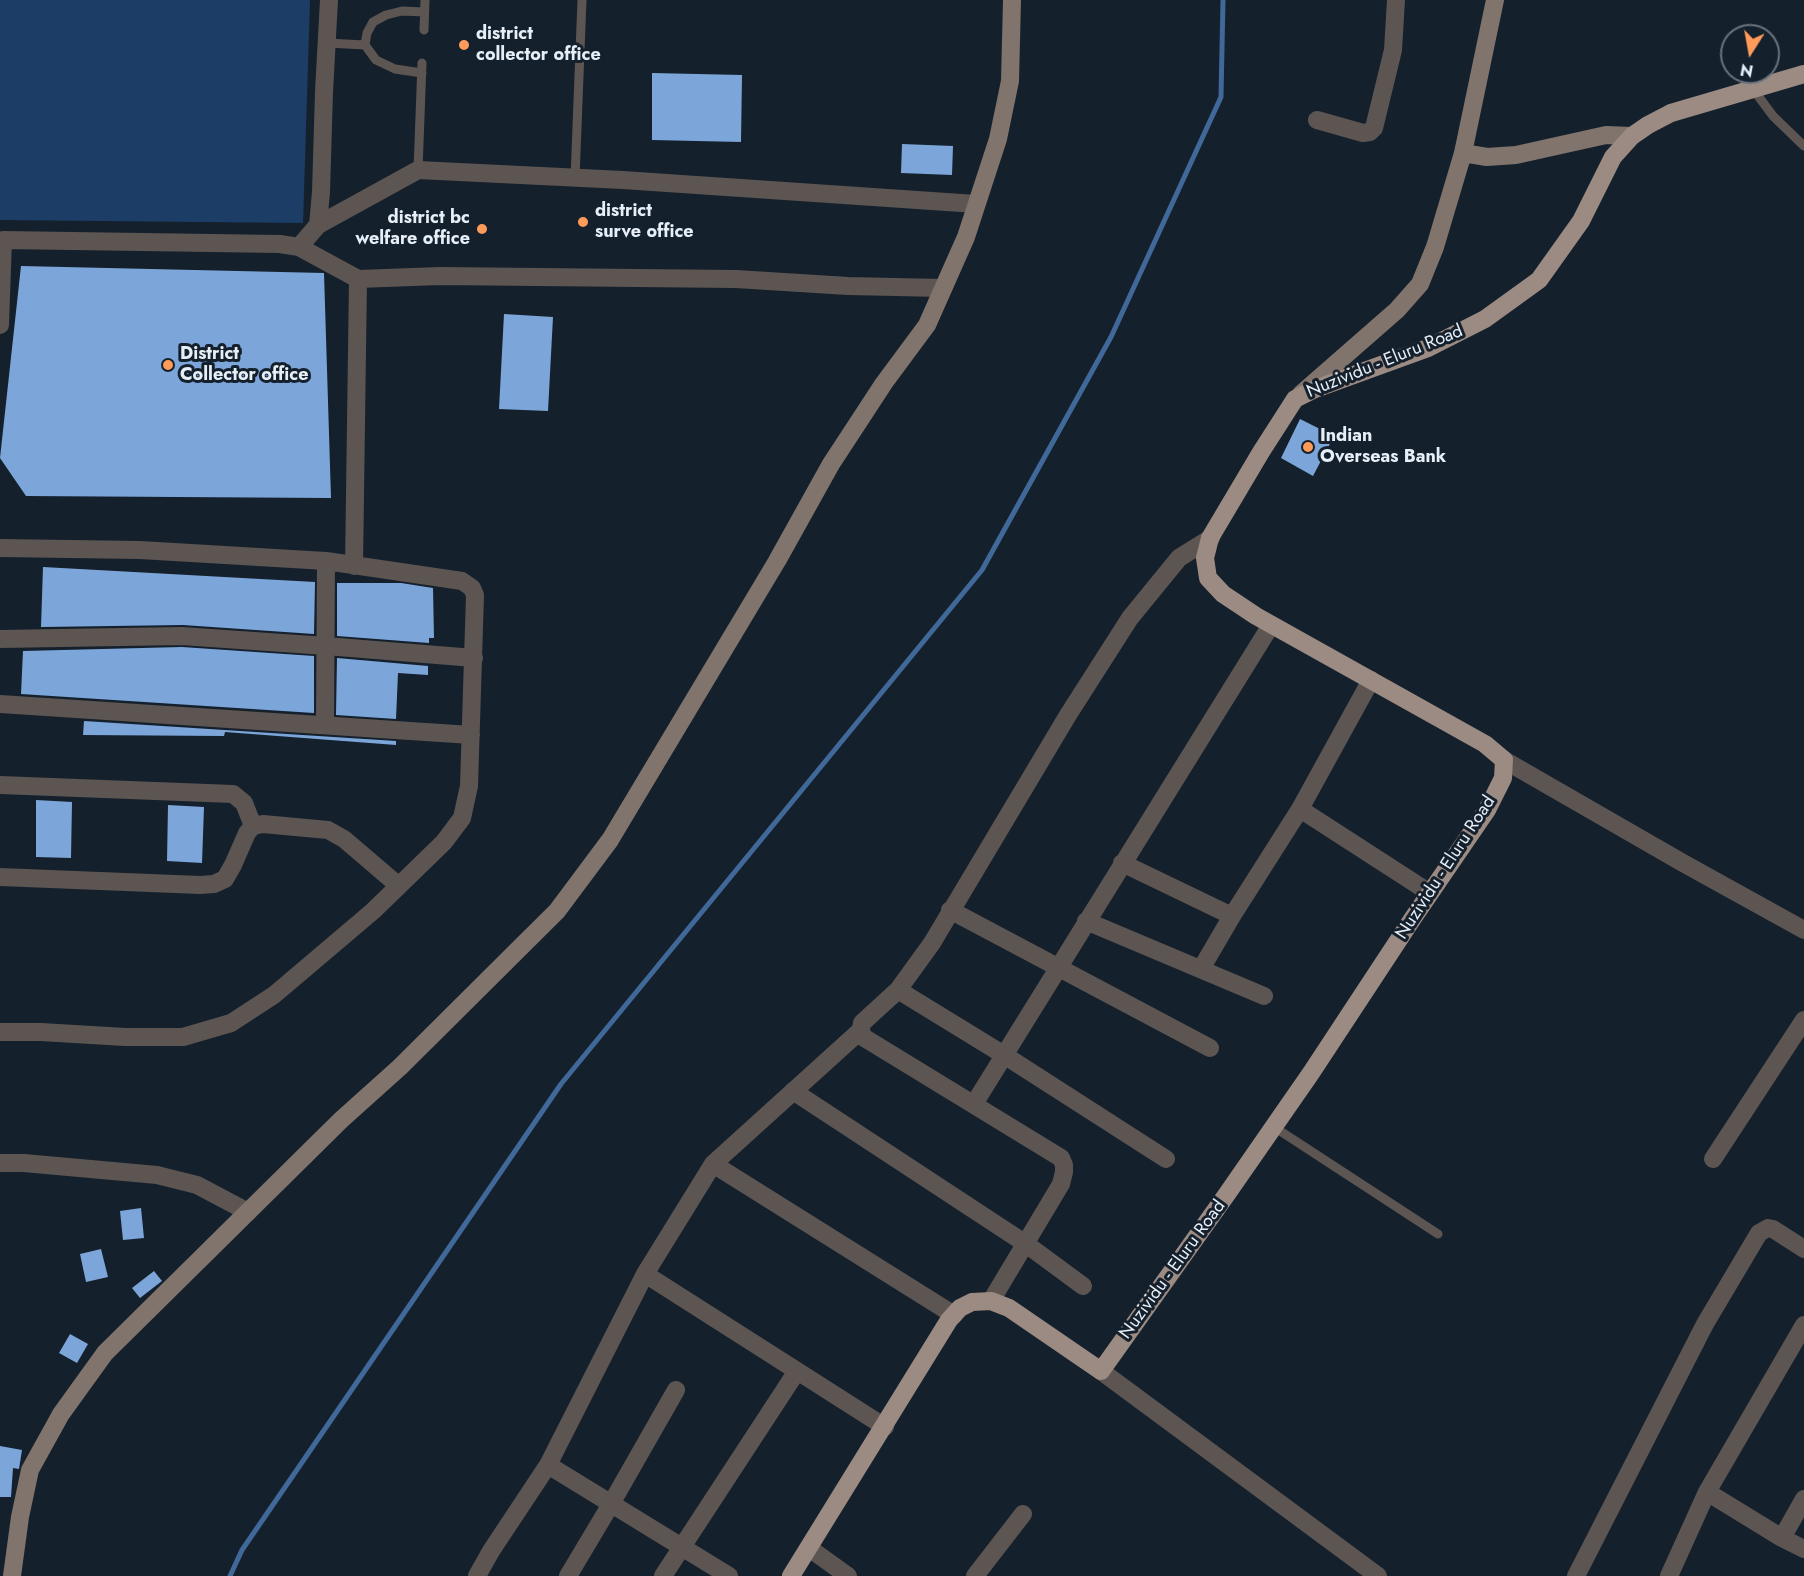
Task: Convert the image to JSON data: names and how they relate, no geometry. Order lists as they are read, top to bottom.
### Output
{
  "streets": {
    "main road": ["Nuzividu - Eluru Road"]
  },
  "places": [
    "district collector office",
    "district surve office",
    "district bc welfare office",
    "District Collector office",
    "Indian Overseas Bank"
  ],
  "north": "bottom"
}
